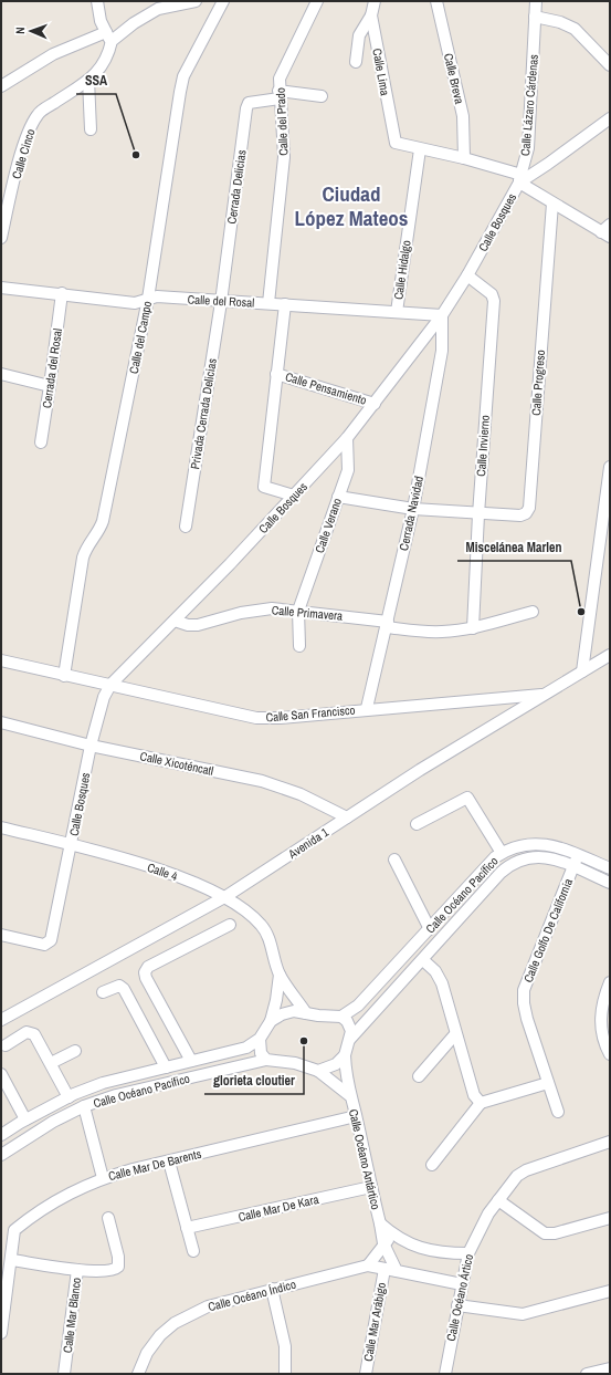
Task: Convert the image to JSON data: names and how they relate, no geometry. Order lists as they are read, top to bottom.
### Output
{
  "streets": {
    "street": [
      "Calle Lima",
      "Calle Breva",
      "Calle Lázaro Cárdenas",
      "Calle del Prado",
      "Calle Cinco",
      "Cerrada Delicias",
      "Calle Bosques",
      "Calle Hidalgo",
      "Calle del Rosal",
      "Calle del Campo",
      "Cerrada del Rosal",
      "Calle Progreso",
      "Calle Pensamiento",
      "Privada Cerrada Delicias",
      "Calle Invierno",
      "Cerrada Navidad",
      "Calle Verano",
      "Calle Primavera",
      "Calle San Francisco",
      "Calle Xicoténcatl",
      "Avenida 1",
      "Calle 4",
      "Calle Océano Pacífico",
      "Calle Golfo De California",
      "Calle Océano Antártico",
      "Calle Mar De Barents",
      "Calle Mar De Kara",
      "Calle Océano Índico",
      "Calle Océano Ártico",
      "Calle Mar Blanco",
      "Calle Mar Arábigo"
    ]
  },
  "crossings": [
    ["Calle Lima", "Calle Hidalgo"],
    ["Calle Lázaro Cárdenas", "Calle Bosques"],
    ["Calle del Prado", "Cerrada Delicias"],
    ["Calle del Prado", "Calle del Rosal"],
    ["Cerrada Delicias", "Calle del Rosal"],
    ["Cerrada Delicias", "Privada Cerrada Delicias"],
    ["Calle Bosques", "Calle del Rosal"],
    ["Calle Bosques", "Calle Pensamiento"],
    ["Calle Bosques", "Calle Invierno"],
    ["Calle Bosques", "Cerrada Navidad"],
    ["Calle Bosques", "Calle Verano"],
    ["Calle Bosques", "Calle Primavera"],
    ["Calle Bosques", "Calle San Francisco"],
    ["Calle Bosques", "Calle Xicoténcatl"],
    ["Calle Bosques", "Calle 4"],
    ["Calle Hidalgo", "Calle del Rosal"],
    ["Calle del Rosal", "Calle del Campo"],
    ["Calle del Rosal", "Cerrada del Rosal"],
    ["Calle del Rosal", "Privada Cerrada Delicias"],
    ["Calle del Rosal", "Cerrada Navidad"],
    ["Calle del Campo", "Calle San Francisco"],
    ["Calle Progreso", "Calle Invierno"],
    ["Calle Invierno", "Calle Primavera"],
    ["Cerrada Navidad", "Calle Primavera"],
    ["Cerrada Navidad", "Calle San Francisco"],
    ["Calle Verano", "Calle Primavera"],
    ["Calle San Francisco", "Avenida 1"],
    ["Calle Xicoténcatl", "Avenida 1"],
    ["Avenida 1", "Calle 4"],
    ["Calle 4", "Calle Océano Pacífico"],
    ["Calle Océano Pacífico", "Calle Golfo De California"],
    ["Calle Océano Pacífico", "Calle Océano Antártico"],
    ["Calle Océano Antártico", "Calle Mar De Barents"],
    ["Calle Océano Antártico", "Calle Mar De Kara"],
    ["Calle Mar De Barents", "Calle Mar Blanco"],
    ["Calle Océano Índico", "Calle Océano Ártico"],
    ["Calle Océano Índico", "Calle Mar Arábigo"]
  ],
  "districts": ["Ciudad López Mateos"],
  "places": ["SSA", "Miscelánea Marlen", "glorieta cloutier"],
  "north": "left"
}
